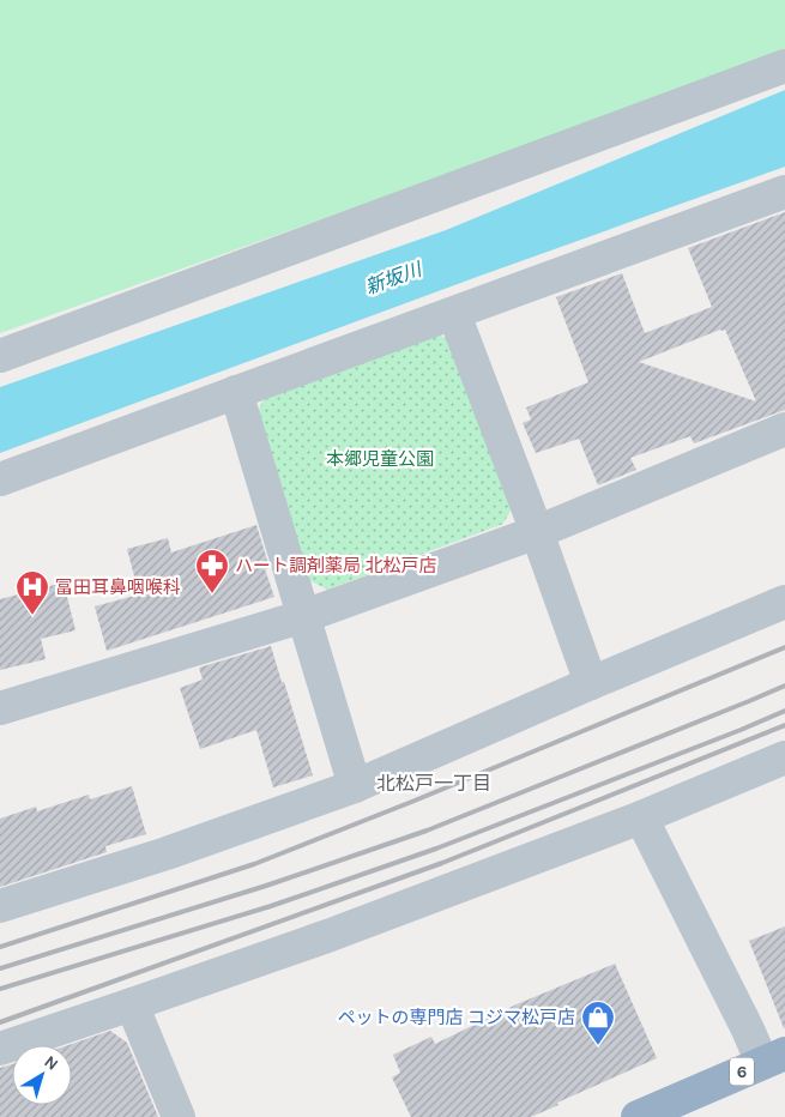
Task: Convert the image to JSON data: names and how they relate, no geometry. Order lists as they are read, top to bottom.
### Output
{
  "streets": {
    "highway": ["6"]
  },
  "districts": ["北松戸一丁目"],
  "water": ["新坂川"],
  "parks": ["本郷児童公園"],
  "places": {
    "pharmacy": ["ハート調剤薬局 北松戸店"],
    "hospital": ["冨田耳鼻咽喉科"],
    "shop": ["ペットの専門店 コジマ松戸店"]
  },
  "north": "top right"
}
